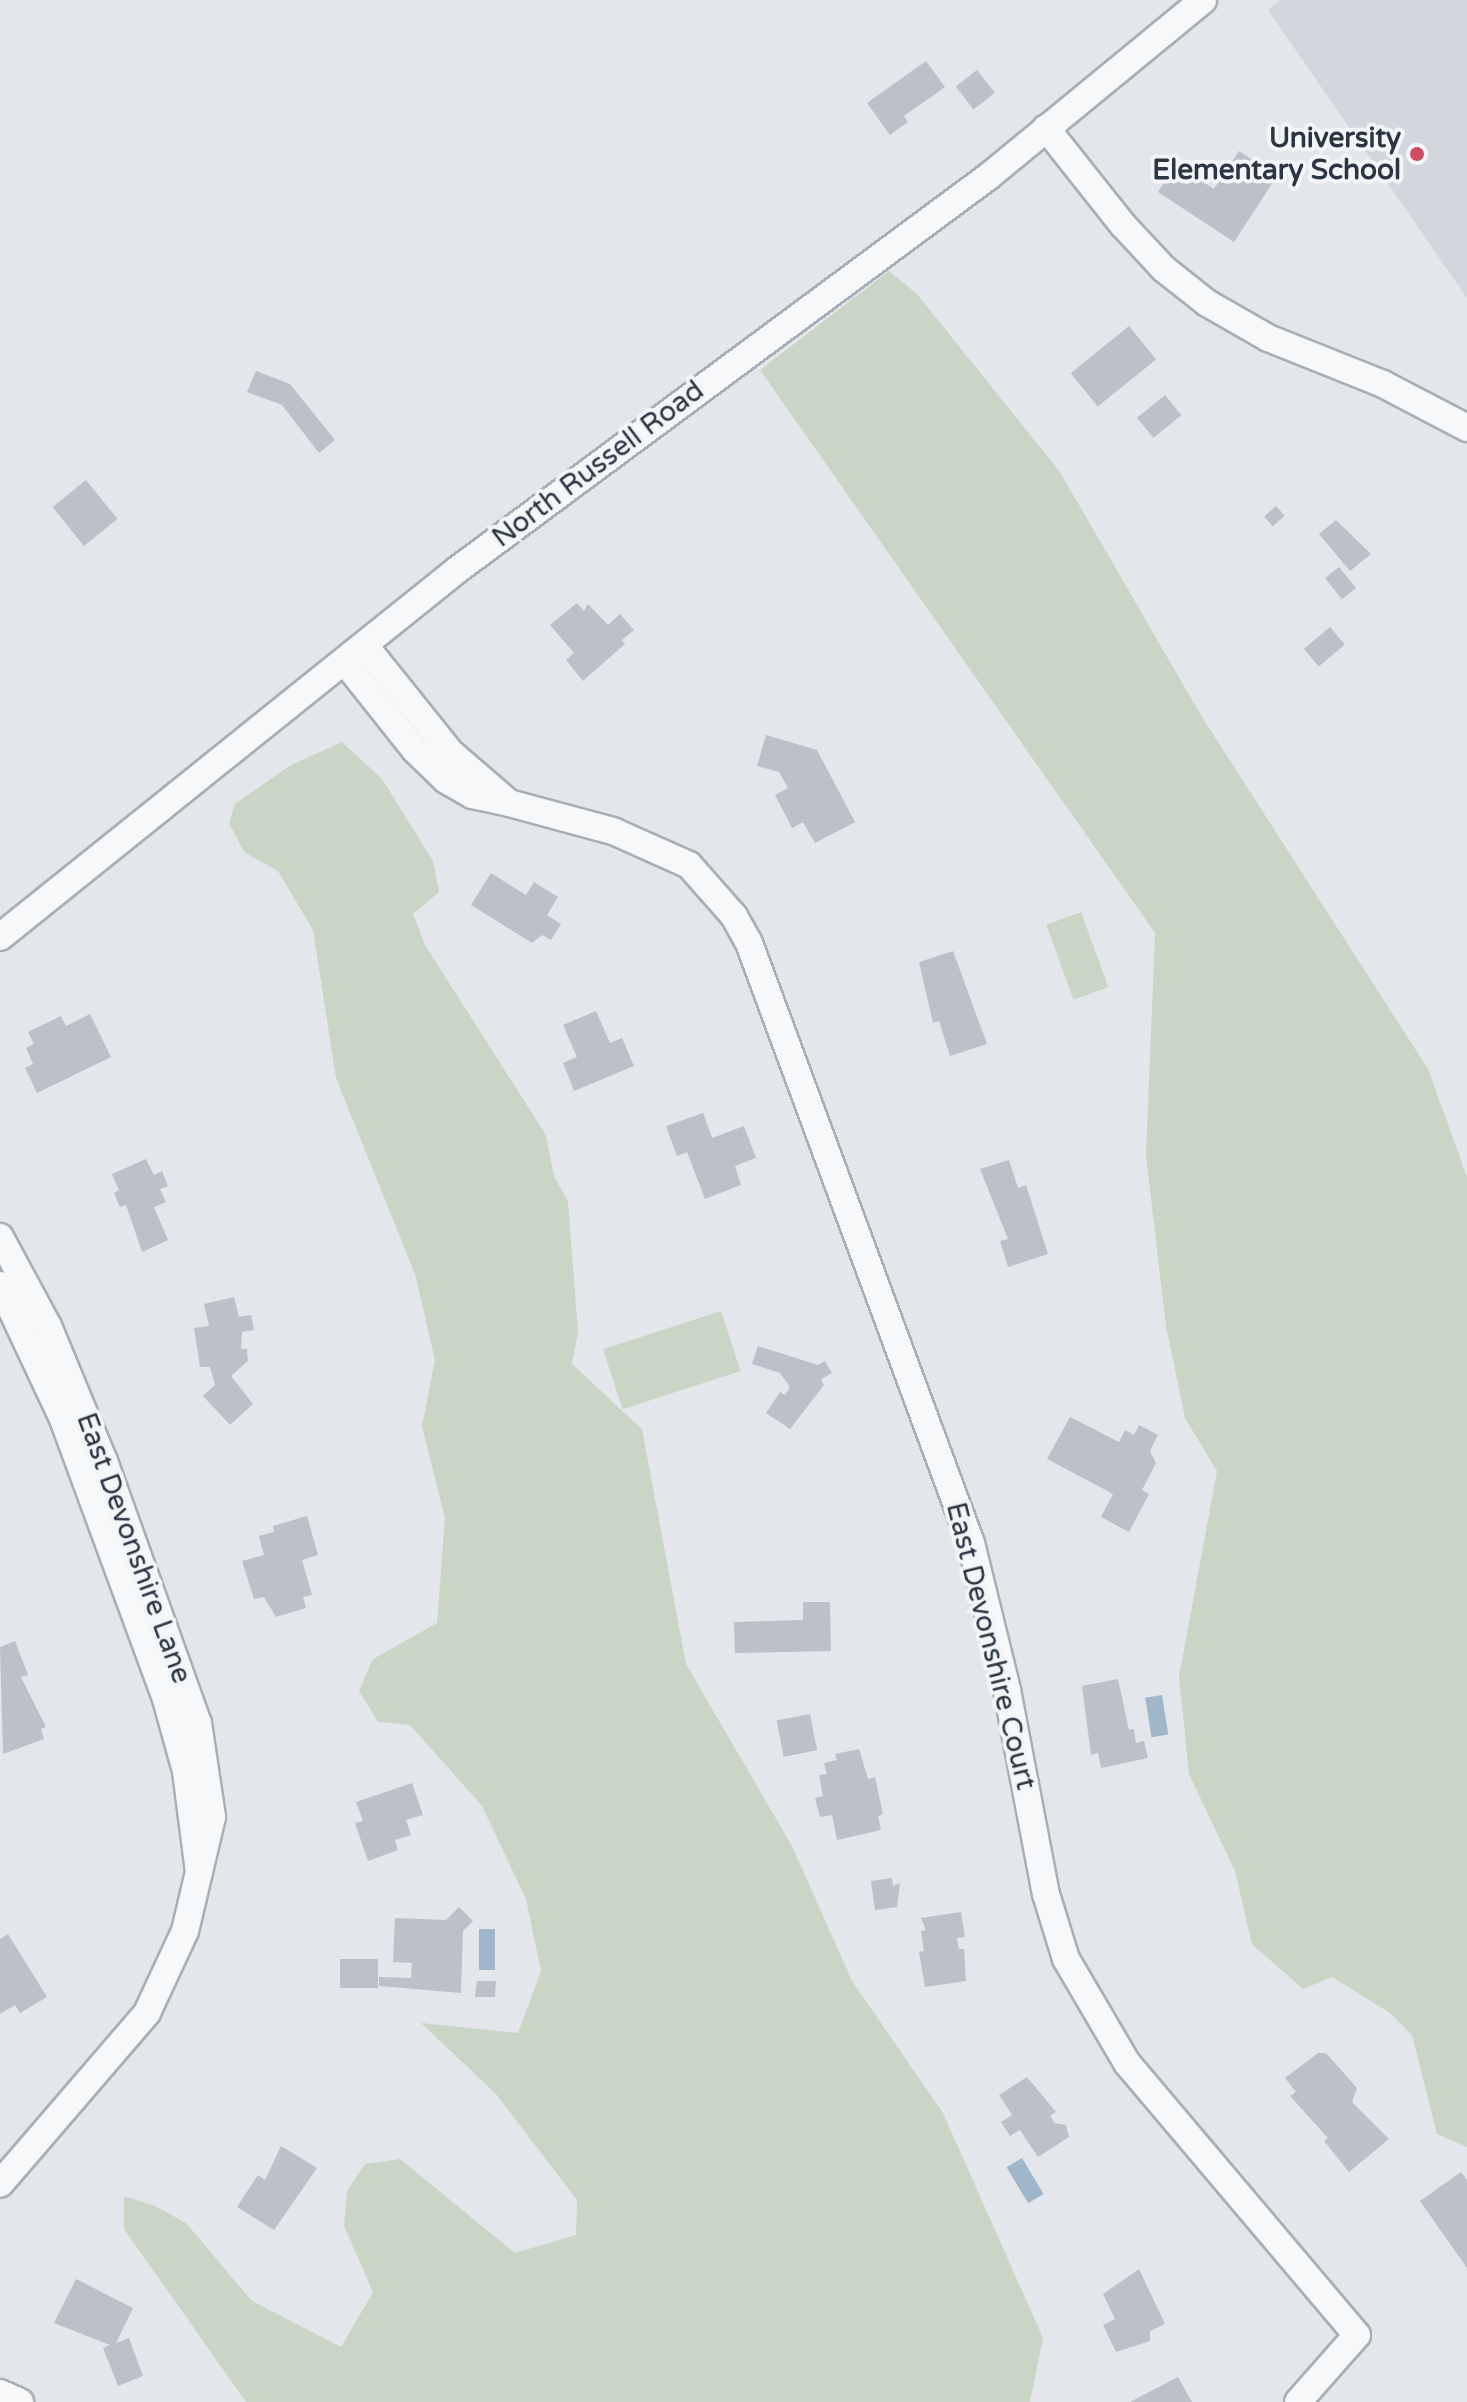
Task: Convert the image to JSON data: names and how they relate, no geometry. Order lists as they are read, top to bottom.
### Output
{
  "streets": {
    "street": ["North Russell Road", "East Devonshire Lane", "East Devonshire Court"]
  },
  "crossings": [
    ["North Russell Road", "East Devonshire Court"]
  ],
  "places": ["University Elementary School"]
}
